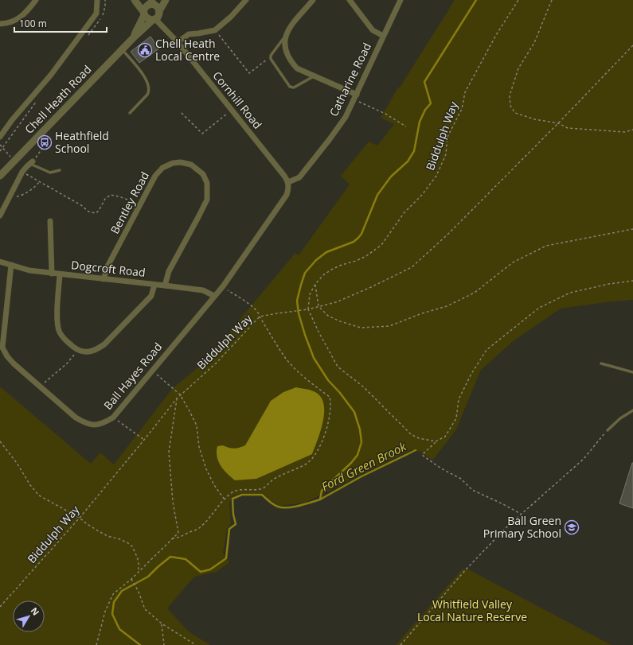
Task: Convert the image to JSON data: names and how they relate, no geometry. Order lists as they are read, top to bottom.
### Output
{
  "streets": {
    "street": [
      "Catharine Road",
      "Chell Heath Road",
      "Cornhill Road",
      "Bentley Road",
      "Dogcroft Road",
      "Ball Hayes Road"
    ],
    "path": ["Biddulph Way"]
  },
  "crossings": [
    ["Catharine Road", "Cornhill Road"],
    ["Catharine Road", "Ball Hayes Road"],
    ["Chell Heath Road", "Cornhill Road"],
    ["Cornhill Road", "Ball Hayes Road"],
    ["Bentley Road", "Dogcroft Road"],
    ["Dogcroft Road", "Ball Hayes Road"]
  ],
  "water": ["Ford Green Brook"],
  "parks": ["Whitfield Valley Local Nature Reserve"],
  "places": {
    "public building": ["Chell Heath Local Centre"],
    "bus stop": ["Heathfield School"],
    "school or university": ["Ball Green Primary School"]
  },
  "scale_bar": "100 m",
  "north": "top right"
}
